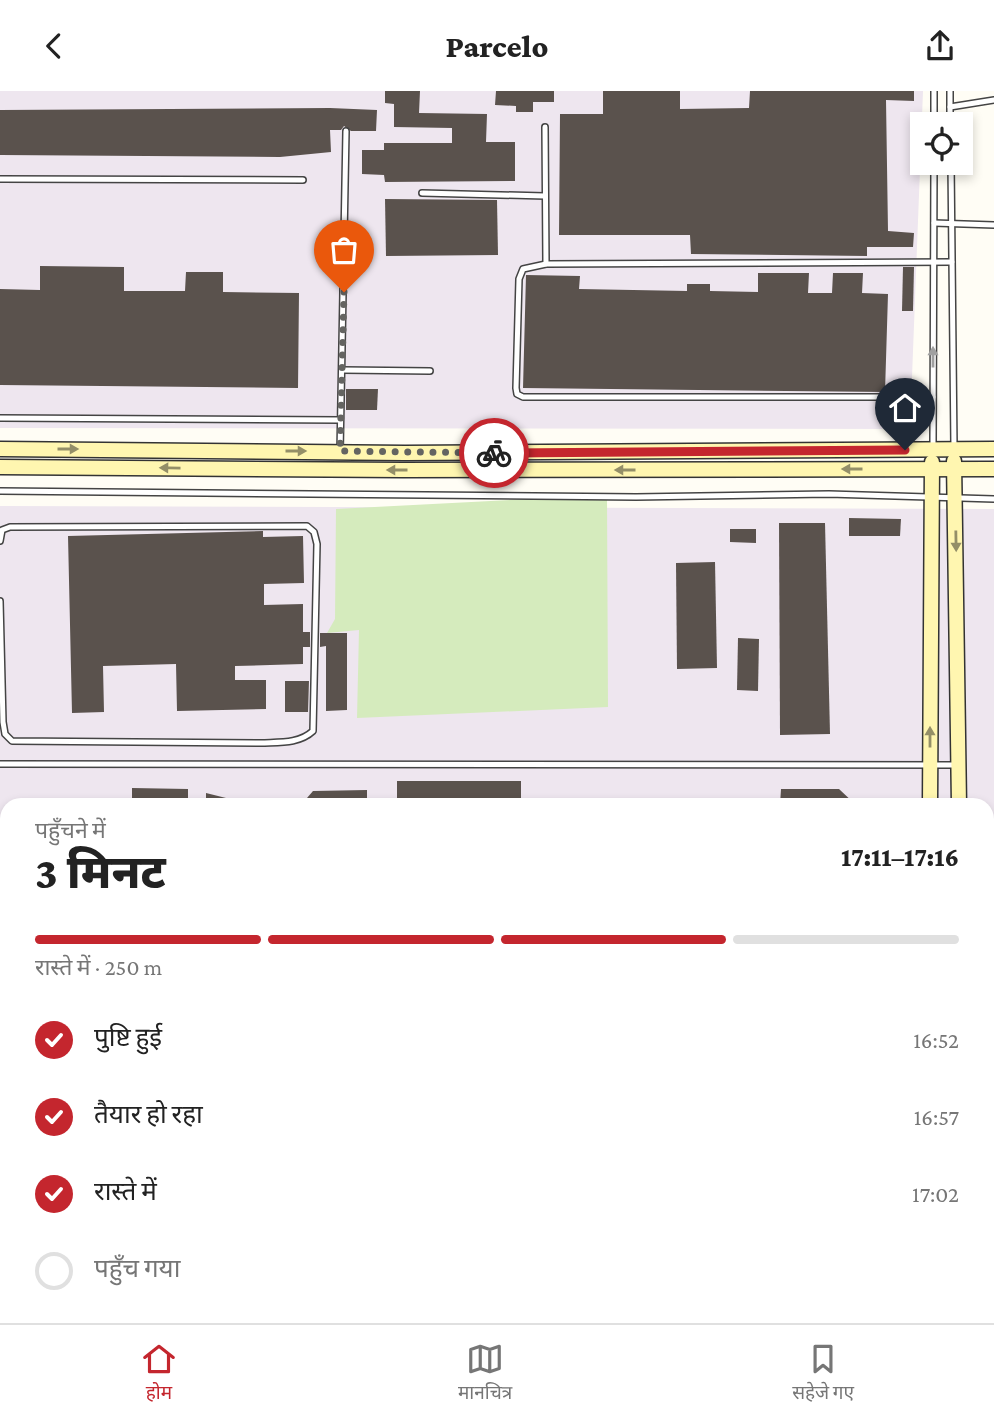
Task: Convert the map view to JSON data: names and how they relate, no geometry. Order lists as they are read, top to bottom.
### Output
{
  "page": {
    "header": "Parcelo",
    "heading": ["3 मिनट", "पहुँचने में", "17:11–17:16"],
    "bar": "रास्ते में · 250 m",
    "list": [
      ["पुष्टि हुई", "16:52"],
      ["तैयार हो रहा", "16:57"],
      ["रास्ते में", "17:02"],
      "पहुँच गया"
    ],
    "tabs": ["होम", "मानचित्र", "सहेजे गए"]
  }
}
